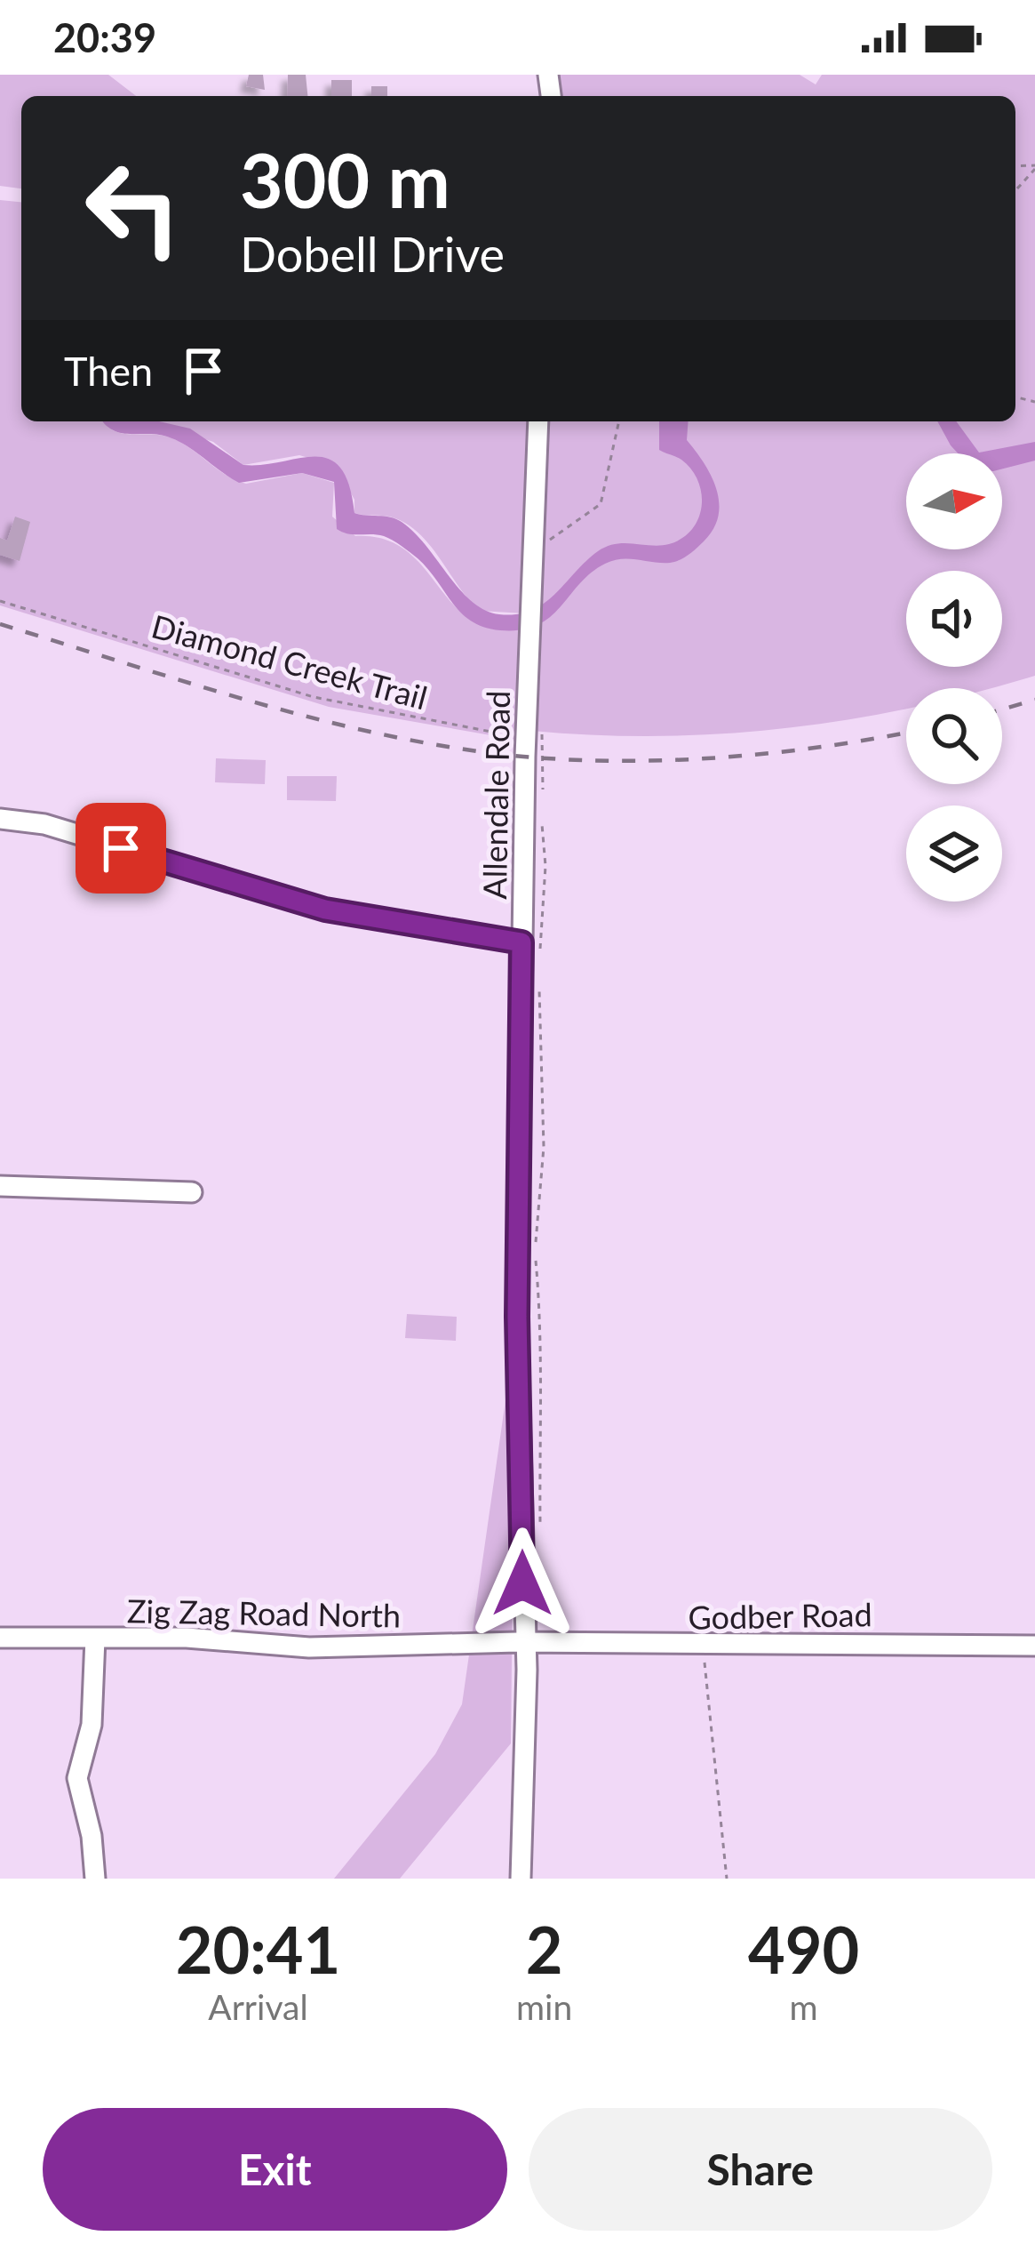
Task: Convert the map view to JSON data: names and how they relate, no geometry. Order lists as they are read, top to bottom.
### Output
{
  "streets": {
    "street": ["Allendale Road", "Zig Zag Road North", "Godber Road"],
    "path": ["Diamond Creek Trail"]
  },
  "crossings": [
    ["Diamond Creek Trail", "Allendale Road"],
    ["Allendale Road", "Zig Zag Road North"],
    ["Allendale Road", "Godber Road"],
    ["Zig Zag Road North", "Godber Road"]
  ],
  "north": "right",
  "page": {
    "status": "20:39",
    "turn": ["300 m", "Dobell Drive"],
    "then": "Then",
    "eta": [
      "20:41",
      "Arrival",
      "2",
      "min",
      "490",
      "m"
    ],
    "buttons": ["Exit", "Share"]
  }
}
